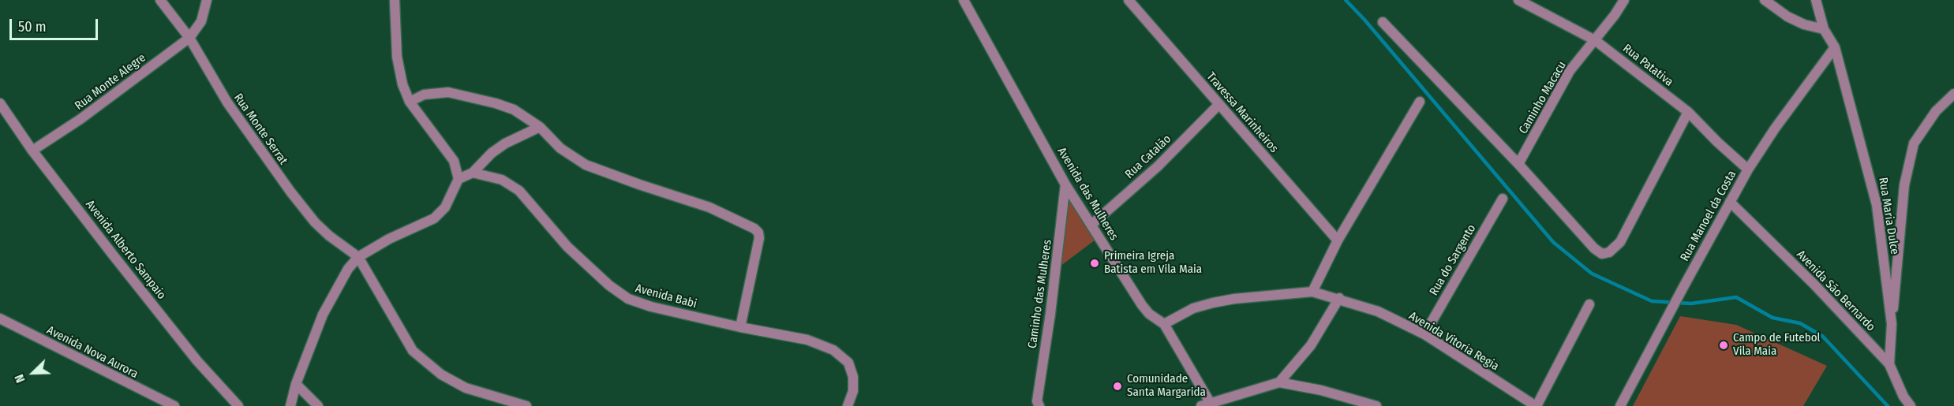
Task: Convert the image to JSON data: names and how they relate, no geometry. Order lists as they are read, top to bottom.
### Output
{
  "streets": {
    "street": [
      "Rua Patativa",
      "Rua Monte Alegre",
      "Caminho Macacu",
      "Travessa Marinheiros",
      "Rua Monte Serrat",
      "Rua Catalão",
      "Avenida das Mulheres",
      "Rua Manoel da Costa",
      "Rua Maria Dulce",
      "Avenida Alberto Sampaio",
      "Rua do Sargento",
      "Avenida São Bernardo",
      "Caminho das Mulheres",
      "Avenida Babi",
      "Avenida Vitoria Regia",
      "Avenida Nova Aurora"
    ]
  },
  "crossings": [
    ["Rua Patativa", "Caminho Macacu"],
    ["Rua Patativa", "Rua Manoel da Costa"],
    ["Rua Monte Alegre", "Rua Monte Serrat"],
    ["Rua Monte Alegre", "Avenida Alberto Sampaio"],
    ["Travessa Marinheiros", "Rua Catalão"],
    ["Rua Catalão", "Avenida das Mulheres"],
    ["Avenida das Mulheres", "Caminho das Mulheres"],
    ["Avenida das Mulheres", "Avenida Vitoria Regia"],
    ["Rua Manoel da Costa", "Rua Maria Dulce"],
    ["Rua Manoel da Costa", "Avenida São Bernardo"],
    ["Rua Maria Dulce", "Avenida São Bernardo"],
    ["Rua do Sargento", "Avenida Vitoria Regia"]
  ],
  "places": ["Primeira Igreja Batista em Vila Maia", "Campo de Futebol Vila Maia", "Comunidade Santa Margarida"],
  "scale_bar": "50 m",
  "north": "bottom left"
}
